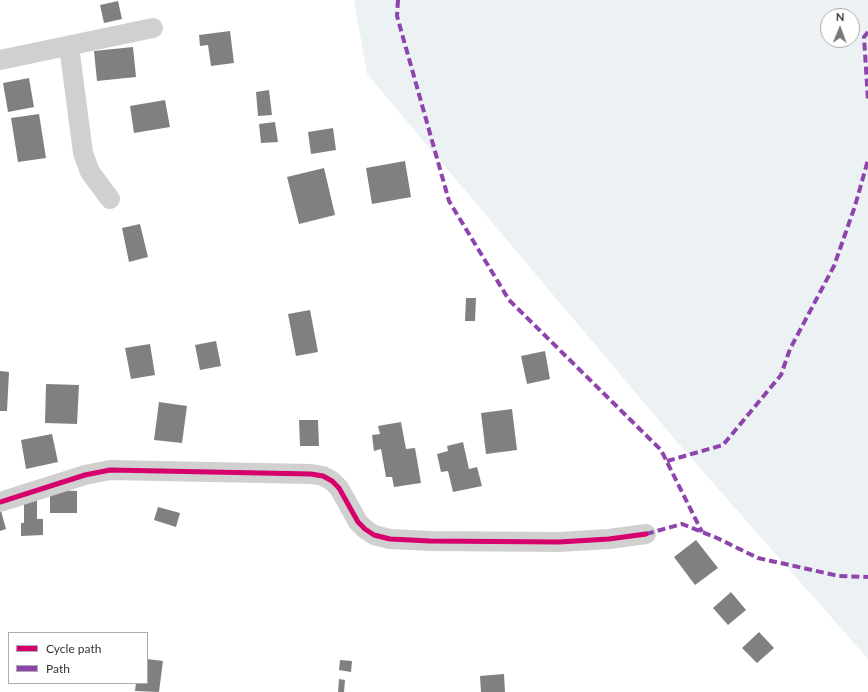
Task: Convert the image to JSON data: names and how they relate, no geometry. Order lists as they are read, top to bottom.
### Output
{
  "legend": ["Cycle path", "Path"],
  "north": "top"
}
